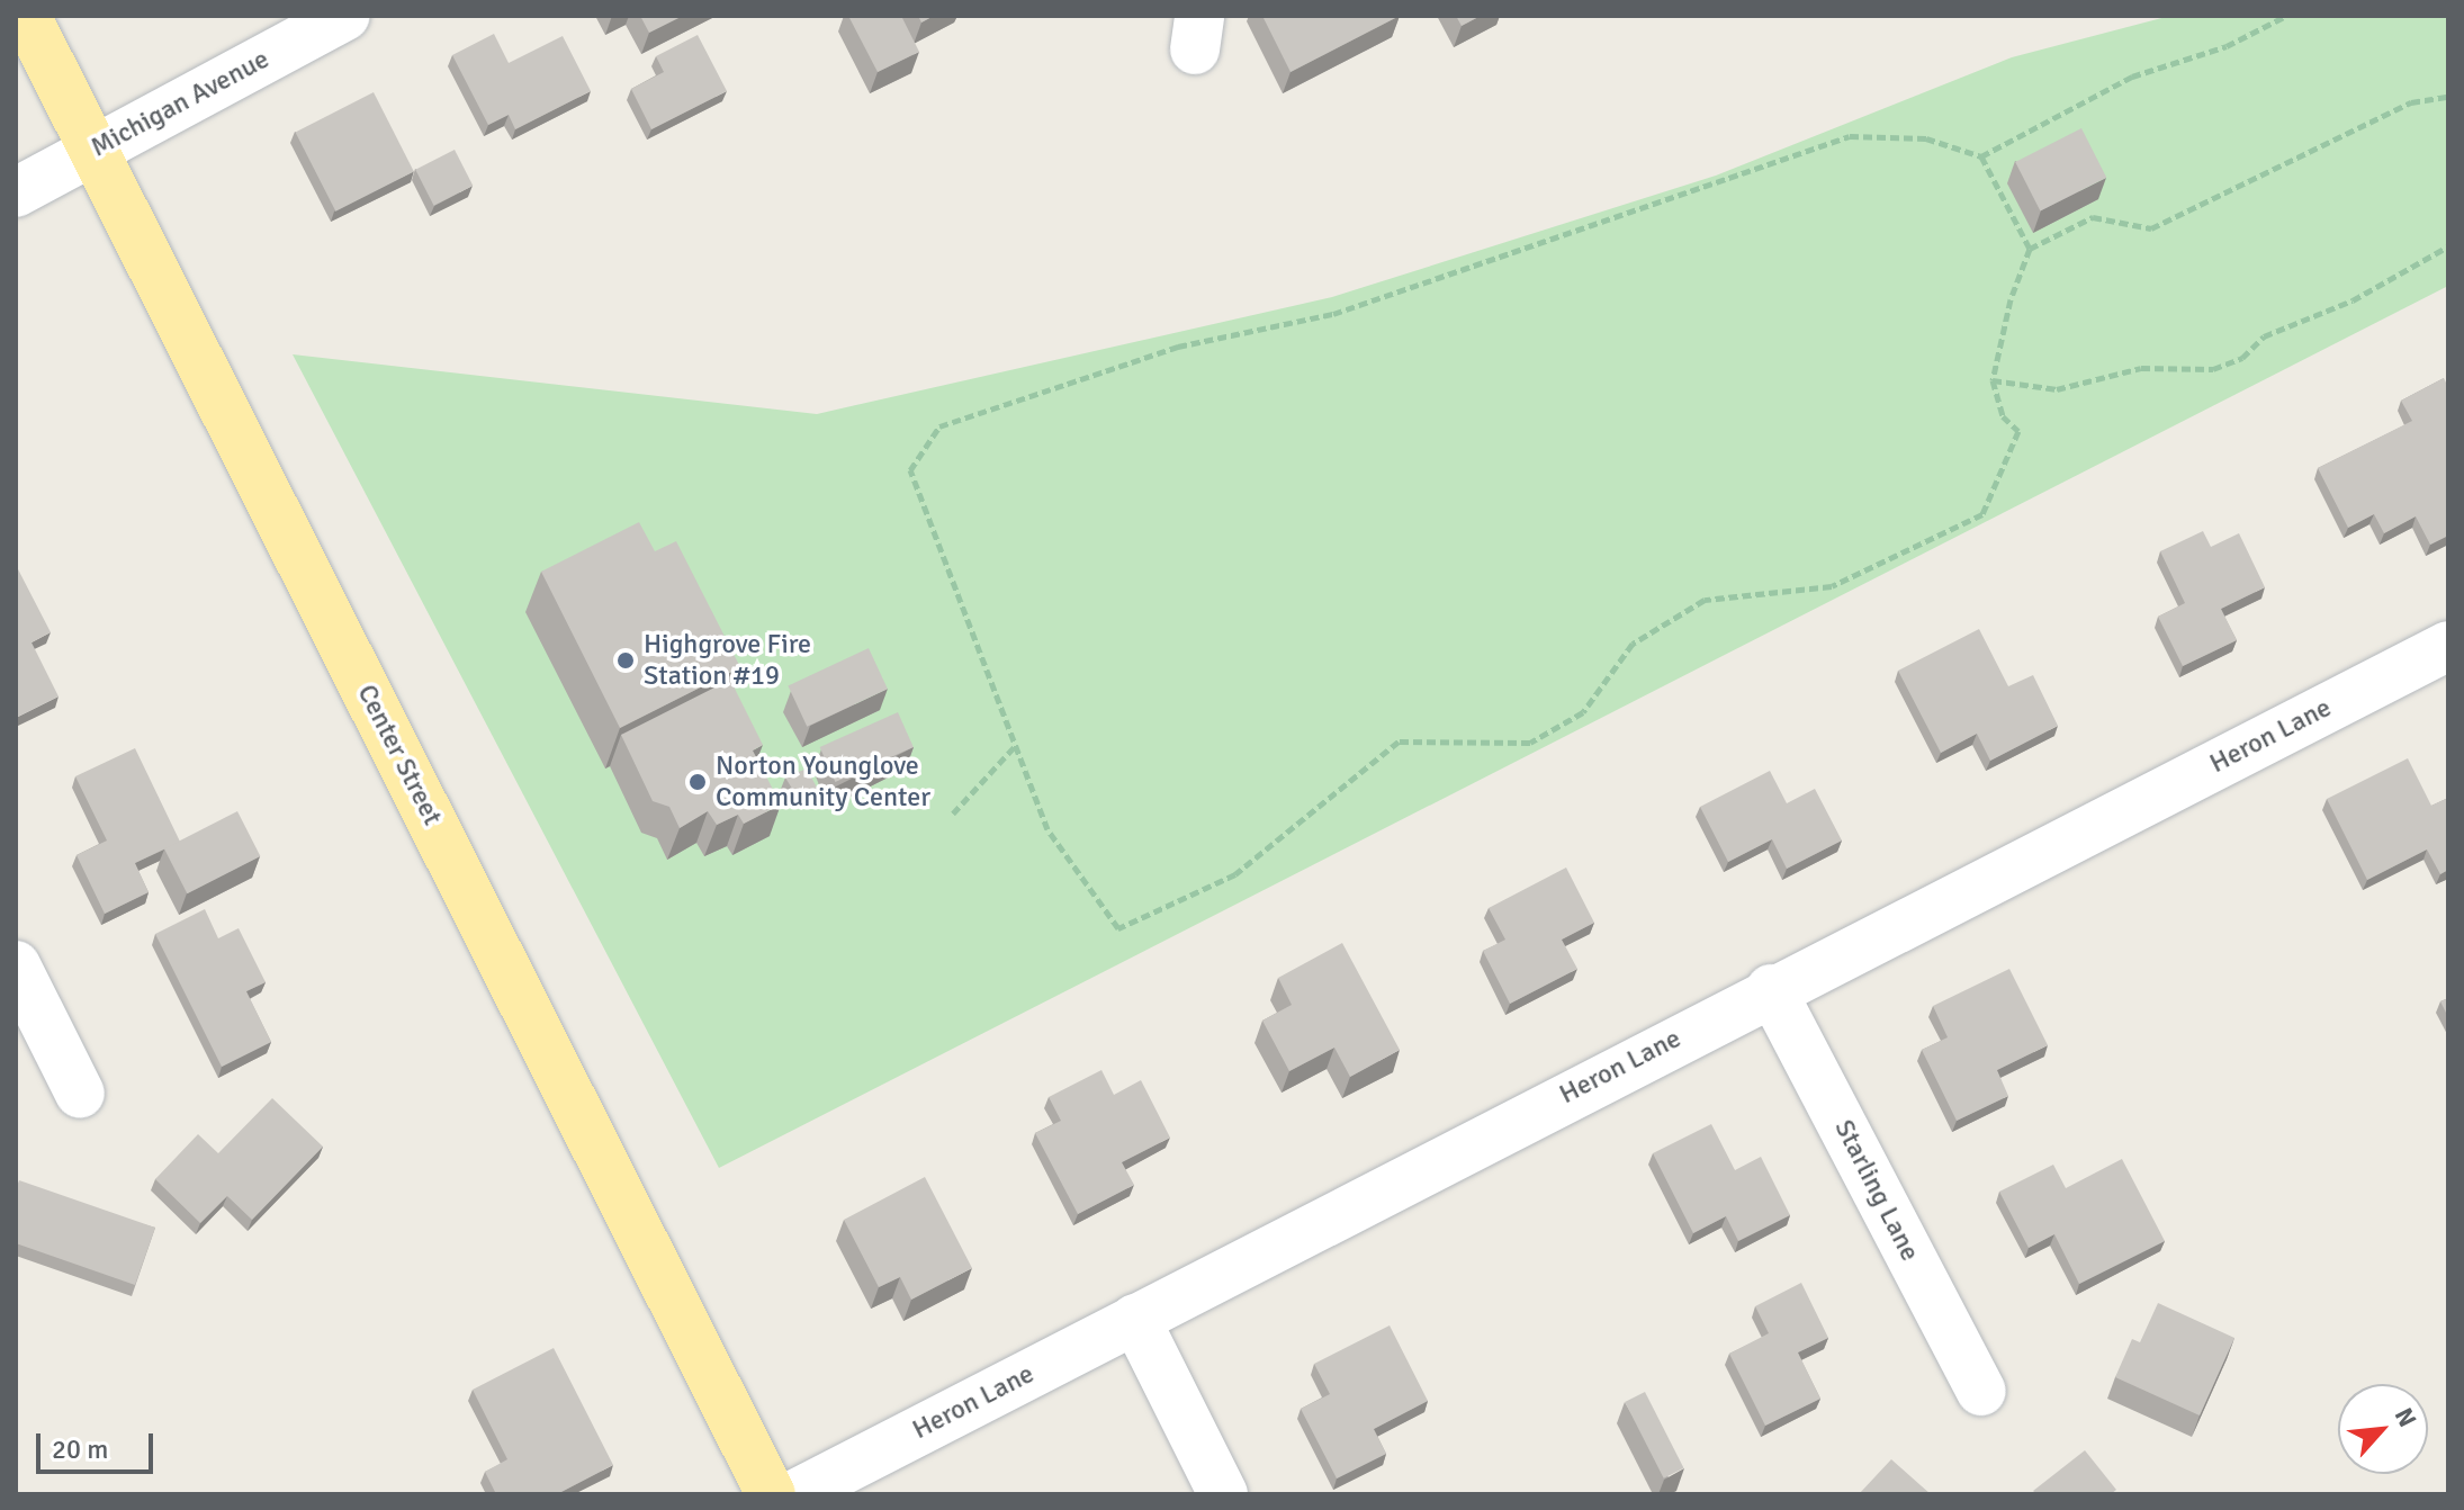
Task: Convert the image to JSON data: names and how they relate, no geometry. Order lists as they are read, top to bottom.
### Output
{
  "streets": {
    "main road": ["Center Street"],
    "street": ["Michigan Avenue", "Heron Lane", "Starling Lane"]
  },
  "crossings": [
    ["Michigan Avenue", "Center Street"],
    ["Heron Lane", "Starling Lane"]
  ],
  "places": ["Highgrove Fire Station #19", "Norton Younglove Community Center"],
  "scale_bar": "20 m",
  "north": "top right"
}
